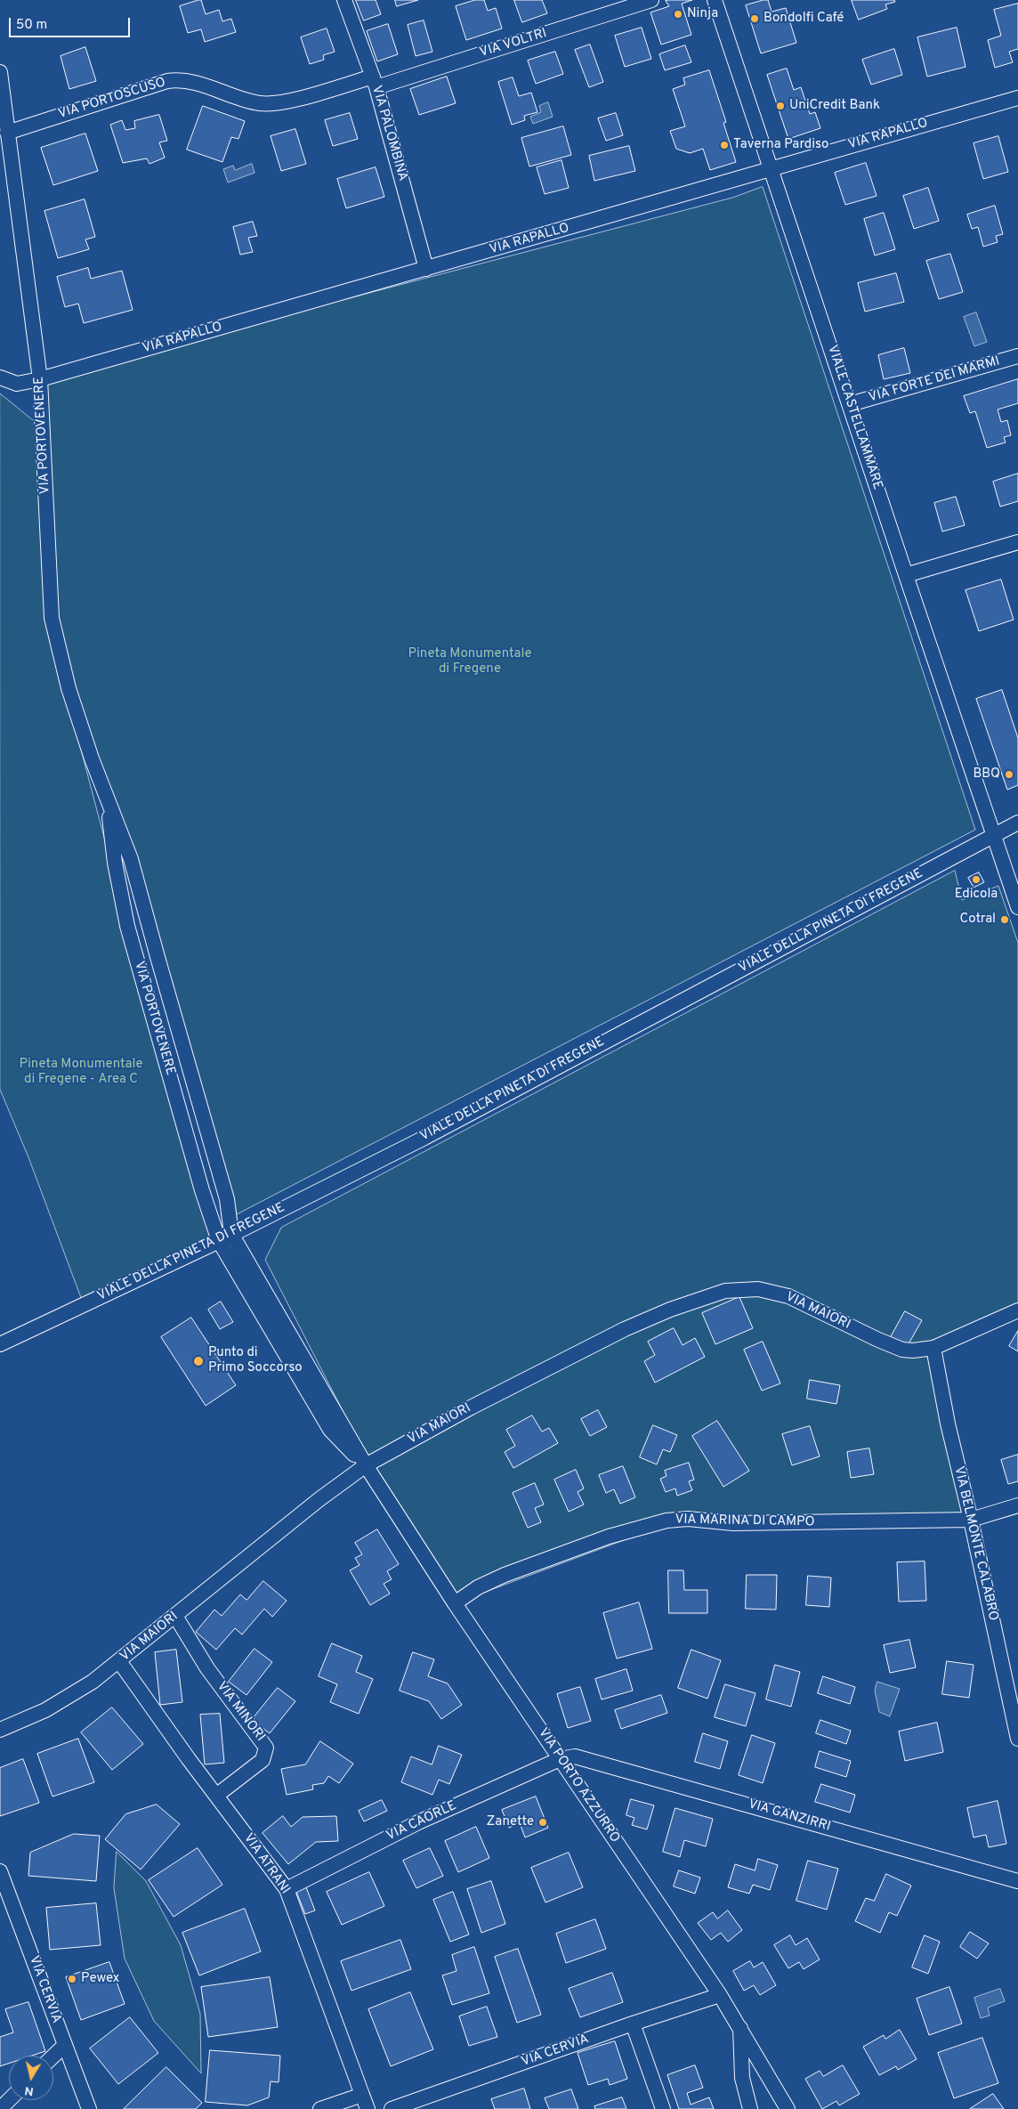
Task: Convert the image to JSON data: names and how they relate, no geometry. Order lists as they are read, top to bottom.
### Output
{
  "streets": {
    "street": [
      "VIA VOLTRI",
      "VIA PORTOSCUSO",
      "VIA PALOMBINA",
      "VIA RAPALLO",
      "VIA FORTE DEI MARMI",
      "VIALE CASTELLAMMARE",
      "VIA PORTOVENERE",
      "VIALE DELLA PINETA DI FREGENE",
      "VIA MAIORI",
      "VIA MARINA DI CAMPO",
      "VIA BELMONTE CALABRO",
      "VIA MINORI",
      "VIA PORTO AZZURRO",
      "VIA GANZIRRI",
      "VIA CAORLE",
      "VIA ATRANI",
      "VIA CERVIA"
    ]
  },
  "crossings": [
    ["VIA VOLTRI", "VIA PORTOSCUSO"],
    ["VIA VOLTRI", "VIA PALOMBINA"],
    ["VIA PORTOSCUSO", "VIA PALOMBINA"],
    ["VIA PORTOSCUSO", "VIA PORTOVENERE"],
    ["VIA PALOMBINA", "VIA RAPALLO"],
    ["VIA RAPALLO", "VIALE CASTELLAMMARE"],
    ["VIA RAPALLO", "VIA PORTOVENERE"],
    ["VIA FORTE DEI MARMI", "VIALE CASTELLAMMARE"],
    ["VIALE CASTELLAMMARE", "VIALE DELLA PINETA DI FREGENE"],
    ["VIA PORTOVENERE", "VIALE DELLA PINETA DI FREGENE"],
    ["VIA PORTOVENERE", "VIA PORTO AZZURRO"],
    ["VIALE DELLA PINETA DI FREGENE", "VIA PORTO AZZURRO"],
    ["VIA MAIORI", "VIA BELMONTE CALABRO"],
    ["VIA MAIORI", "VIA MINORI"],
    ["VIA MAIORI", "VIA PORTO AZZURRO"],
    ["VIA MAIORI", "VIA ATRANI"],
    ["VIA MARINA DI CAMPO", "VIA BELMONTE CALABRO"],
    ["VIA MARINA DI CAMPO", "VIA PORTO AZZURRO"],
    ["VIA MINORI", "VIA ATRANI"],
    ["VIA PORTO AZZURRO", "VIA GANZIRRI"],
    ["VIA PORTO AZZURRO", "VIA CAORLE"],
    ["VIA PORTO AZZURRO", "VIA CERVIA"],
    ["VIA GANZIRRI", "VIA CAORLE"],
    ["VIA CAORLE", "VIA ATRANI"]
  ],
  "parks": ["Pineta Monumentale di Fregene", "Pineta Monumentale di Fregene - Area C"],
  "places": [
    "Ninja",
    "Bondolfi Café",
    "UniCredit Bank",
    "Taverna Pardiso",
    "BBQ",
    "Edicola",
    "Cotral",
    "Punto di Primo Soccorso",
    "Zanette",
    "Pewex"
  ],
  "scale_bar": "50 m",
  "north": "bottom"
}
